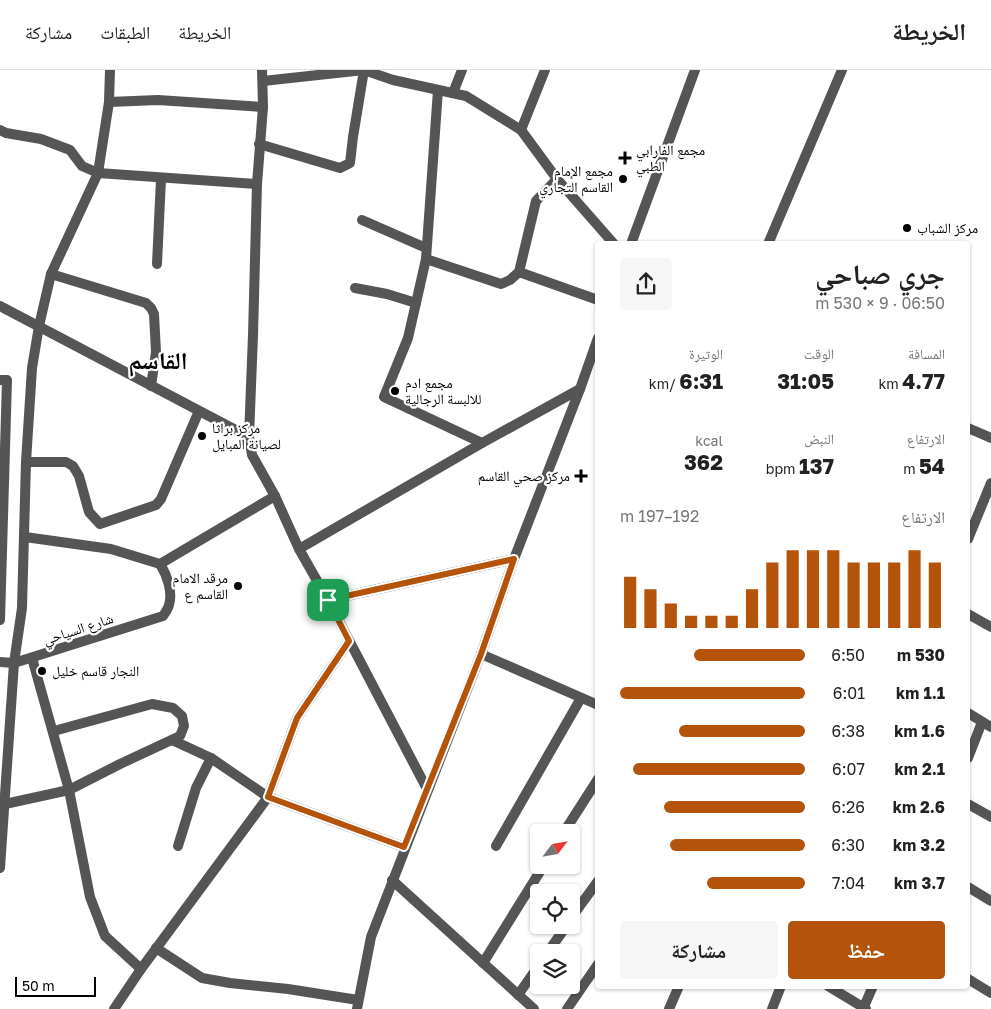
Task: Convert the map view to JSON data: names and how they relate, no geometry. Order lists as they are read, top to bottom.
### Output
{
  "streets": {
    "street": ["شارع السياحي"]
  },
  "districts": ["القاسم"],
  "places": {
    "health": ["مجمع الفارابي الطبي", "مركز صحي القاسم"],
    "other": [
      "مجمع الإمام القاسم التجاري",
      "مركز الشباب",
      "مجمع ادم للالبسة الرجالية",
      "مركز براثا لصيانة المبايل",
      "مرقد الامام القاسم ع",
      "النجار قاسم خليل"
    ]
  },
  "scale_bar": "50 m",
  "north": "top right",
  "page": {
    "header": "الخريطة",
    "nav": ["الخريطة", "الطبقات", "مشاركة"],
    "heading": ["جري صباحي", "06:50 · 9 × 530 m"],
    "stats": [
      ["المسافة", "4.77 km"],
      ["الوقت", "31:05"],
      ["الوتيرة", "6:31 /km"],
      ["الارتفاع", "54 m"],
      ["النبض", "137 bpm"],
      ["kcal", "362"]
    ],
    "chart": ["الارتفاع", "192–197 m"],
    "list": [
      {
        "name": "530 m",
        "note": "6:50"
      },
      {
        "name": "1.1 km",
        "note": "6:01"
      },
      {
        "name": "1.6 km",
        "note": "6:38"
      },
      {
        "name": "2.1 km",
        "note": "6:07"
      },
      {
        "name": "2.6 km",
        "note": "6:26"
      },
      {
        "name": "3.2 km",
        "note": "6:30"
      },
      {
        "name": "3.7 km",
        "note": "7:04"
      }
    ],
    "buttons": ["حفظ", "مشاركة"],
    "scale": "50 m"
  }
}
